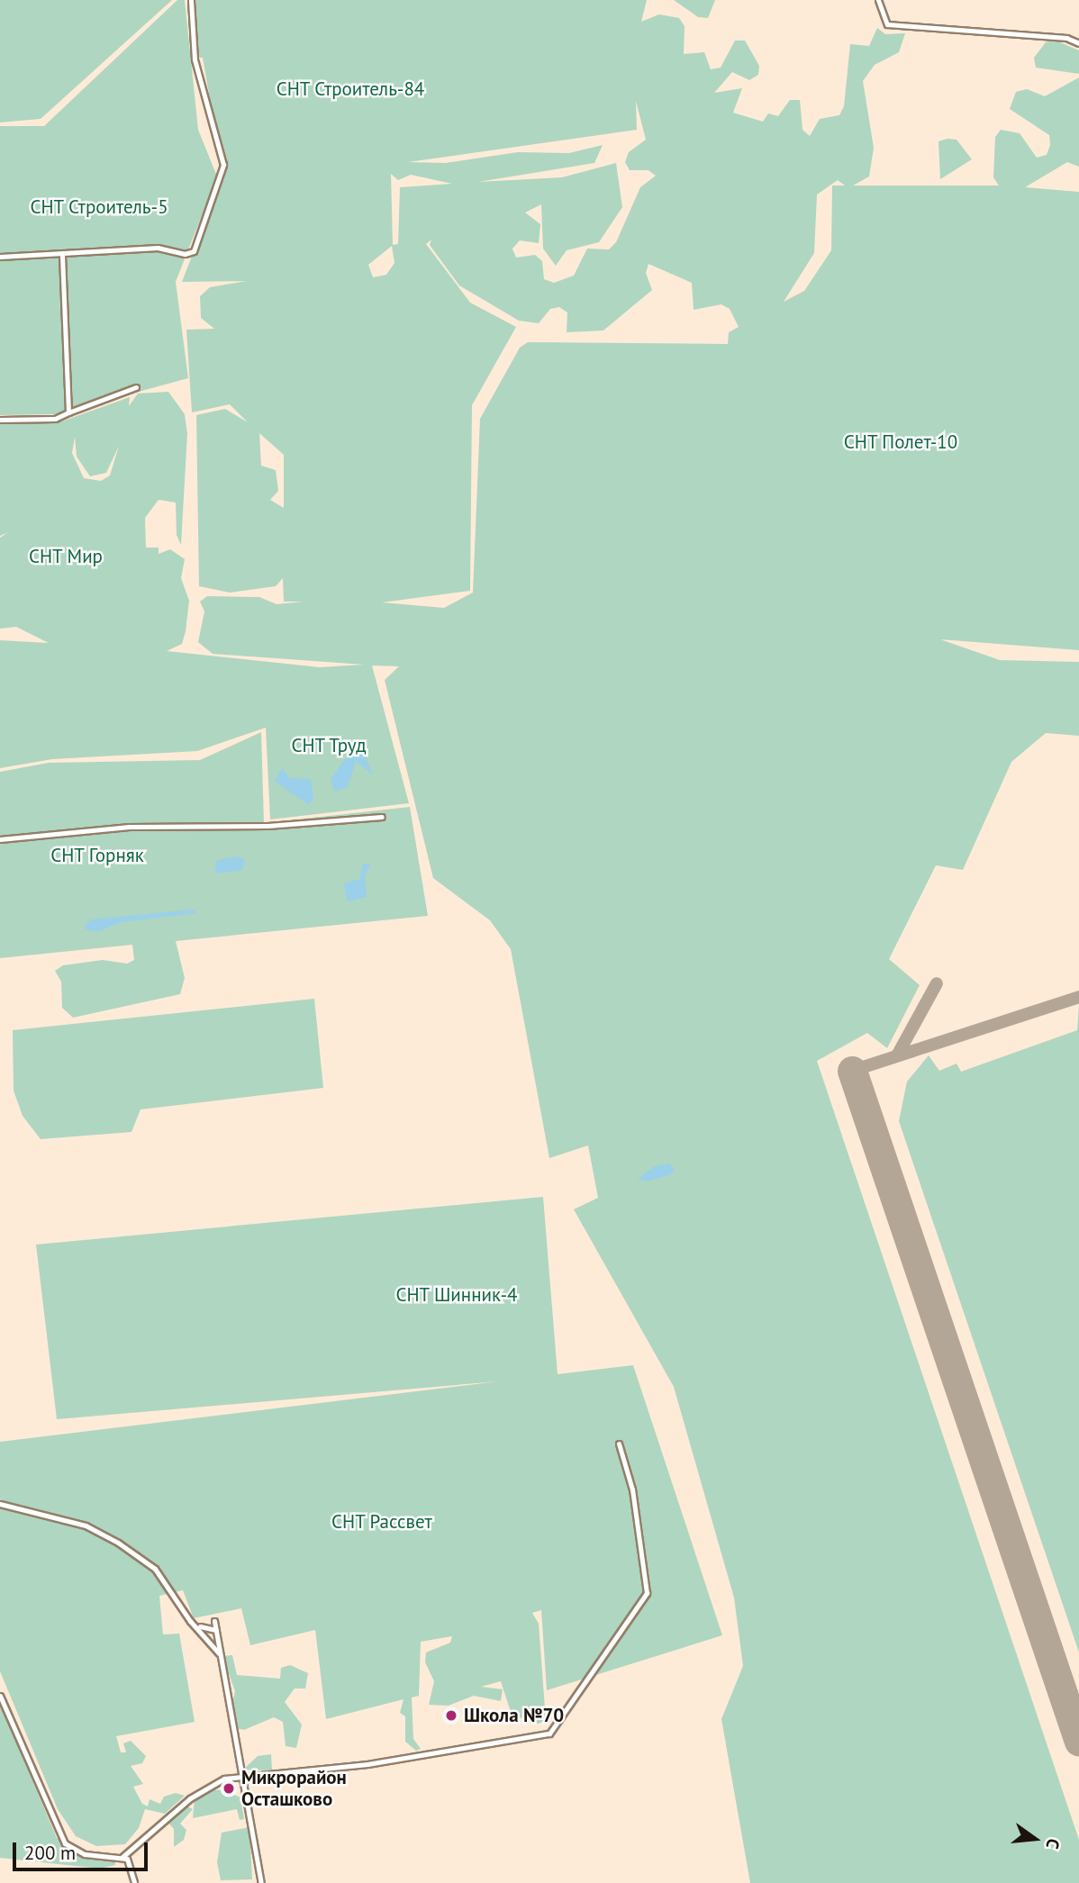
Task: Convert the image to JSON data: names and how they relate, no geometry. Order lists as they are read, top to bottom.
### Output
{
  "parks": [
    "СНТ Строитель-84",
    "СНТ Строитель-5",
    "СНТ Полет-10",
    "СНТ Мир",
    "СНТ Труд",
    "СНТ Горняк",
    "СНТ Шинник-4",
    "СНТ Рассвет"
  ],
  "places": ["Школа №70", "Микрорайон Осташково"],
  "scale_bar": "200 m",
  "north": "right"
}
